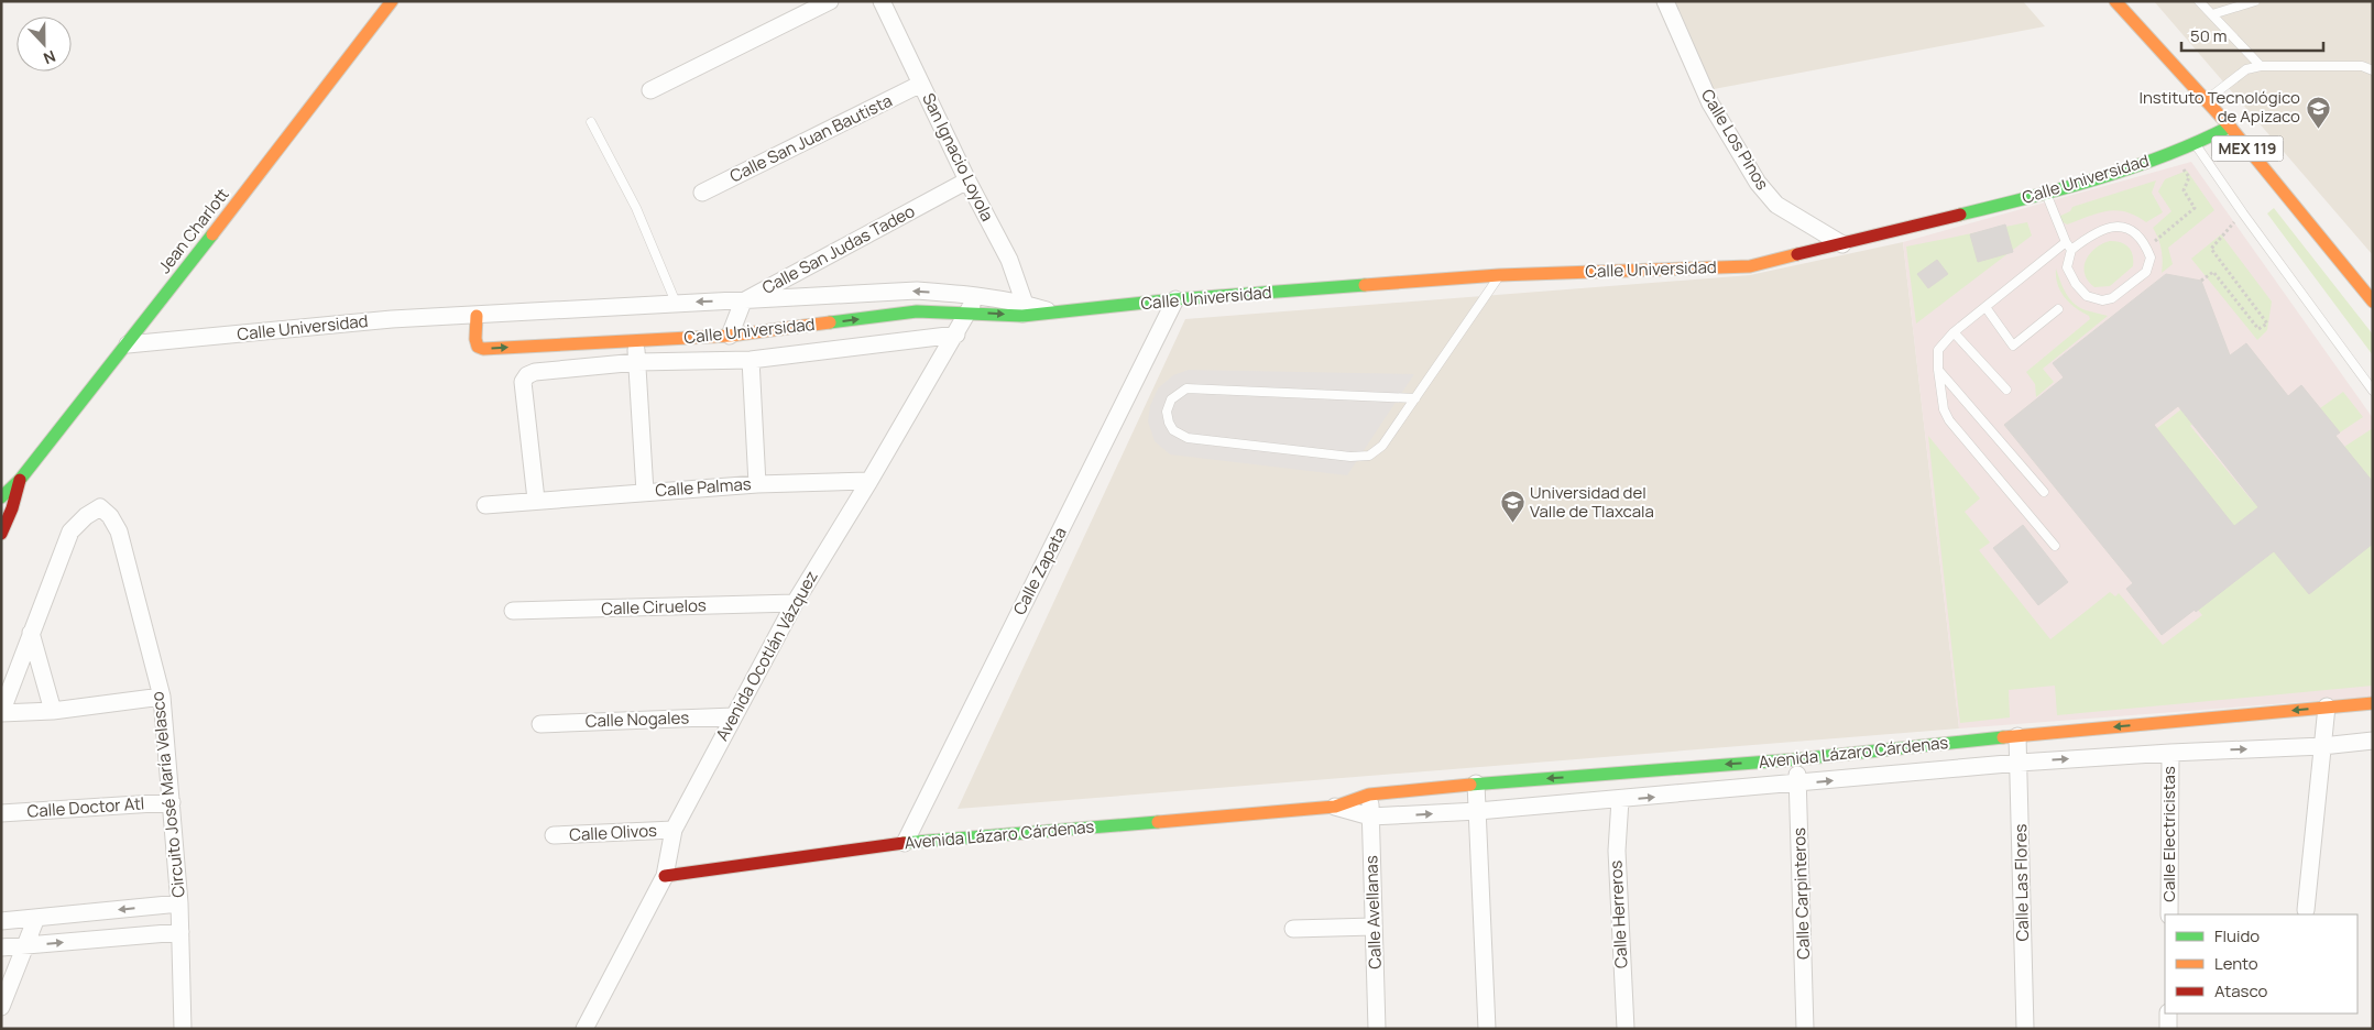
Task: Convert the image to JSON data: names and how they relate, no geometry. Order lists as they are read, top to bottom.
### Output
{
  "streets": {
    "street": [
      "Calle San Juan Bautista",
      "Calle Los Pinos",
      "MEX 119",
      "San Ignacio Loyola",
      "Calle Universidad",
      "Jean Charlott",
      "Calle San Judas Tadeo",
      "Calle Palmas",
      "Calle Zapata",
      "Calle Ciruelos",
      "Avenida Ocotlán Vázquez",
      "Calle Nogales",
      "Avenida Lázaro Cárdenas",
      "Circuito José María Velasco",
      "Calle Doctor Atl",
      "Calle Olivos",
      "Calle Electricistas",
      "Calle Las Flores",
      "Calle Carpinteros",
      "Calle Avellanas",
      "Calle Herreros"
    ]
  },
  "crossings": [
    ["Calle San Juan Bautista", "San Ignacio Loyola"],
    ["Calle Los Pinos", "Calle Universidad"],
    ["MEX 119", "Calle Universidad"],
    ["San Ignacio Loyola", "Calle Universidad"],
    ["San Ignacio Loyola", "Calle San Judas Tadeo"],
    ["Calle Universidad", "Jean Charlott"],
    ["Calle Universidad", "Calle San Judas Tadeo"],
    ["Calle Universidad", "Calle Zapata"],
    ["Calle Universidad", "Avenida Ocotlán Vázquez"],
    ["Calle Palmas", "Avenida Ocotlán Vázquez"],
    ["Calle Zapata", "Avenida Lázaro Cárdenas"],
    ["Calle Ciruelos", "Avenida Ocotlán Vázquez"],
    ["Avenida Ocotlán Vázquez", "Calle Nogales"],
    ["Avenida Ocotlán Vázquez", "Avenida Lázaro Cárdenas"],
    ["Avenida Ocotlán Vázquez", "Calle Olivos"],
    ["Avenida Lázaro Cárdenas", "Calle Electricistas"],
    ["Avenida Lázaro Cárdenas", "Calle Las Flores"],
    ["Avenida Lázaro Cárdenas", "Calle Carpinteros"],
    ["Avenida Lázaro Cárdenas", "Calle Avellanas"],
    ["Avenida Lázaro Cárdenas", "Calle Herreros"],
    ["Circuito José María Velasco", "Calle Doctor Atl"]
  ],
  "places": {
    "school or university": ["Instituto Tecnológico de Apizaco", "Universidad del Valle de Tlaxcala"]
  },
  "legend": ["Fluido", "Lento", "Atasco"],
  "scale_bar": "50 m",
  "north": "bottom"
}
